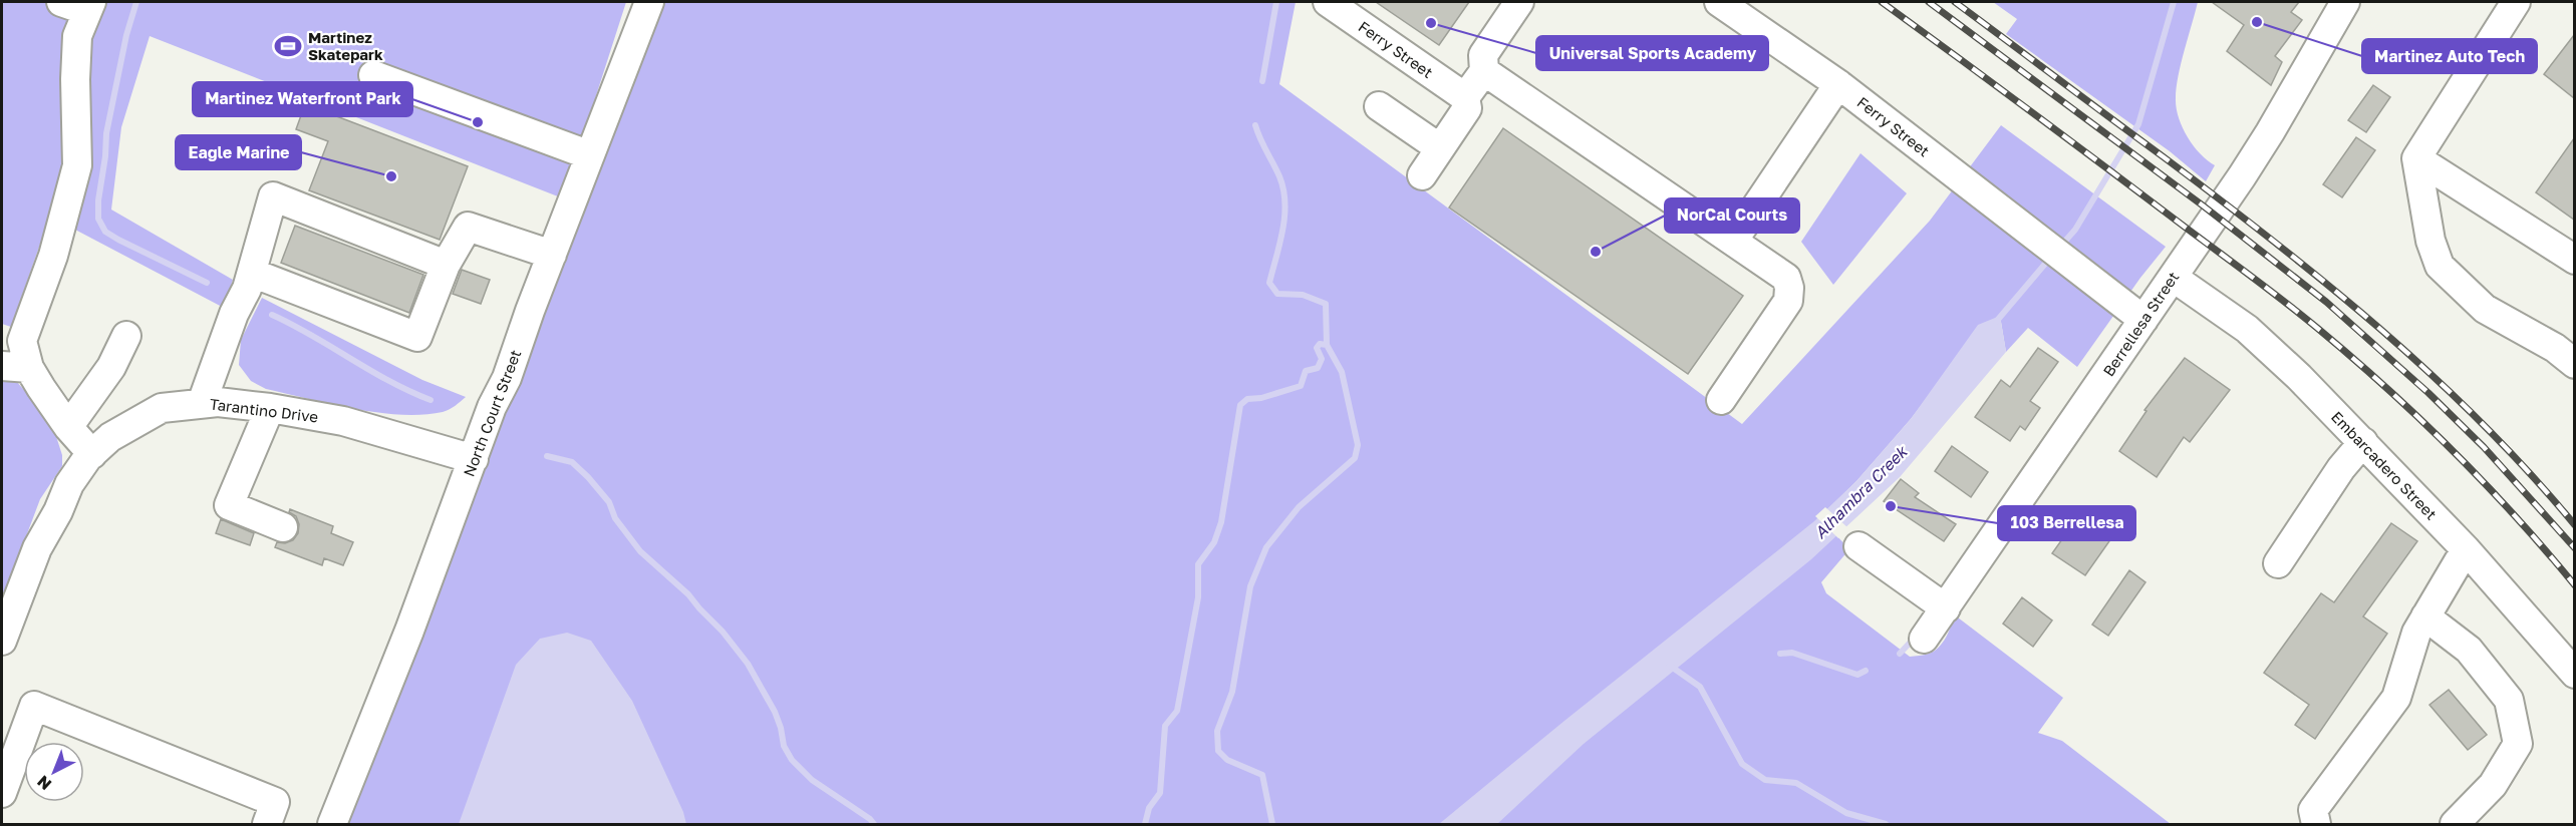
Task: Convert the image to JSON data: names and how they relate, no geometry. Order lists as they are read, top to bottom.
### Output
{
  "streets": {
    "street": [
      "Ferry Street",
      "Berrellesa Street",
      "Tarantino Drive",
      "North Court Street",
      "Embarcadero Street"
    ]
  },
  "crossings": [
    ["Ferry Street", "Berrellesa Street"],
    ["Berrellesa Street", "Embarcadero Street"],
    ["Tarantino Drive", "North Court Street"]
  ],
  "water": ["Alhambra Creek"],
  "places": {
    "other": [
      "Martinez Auto Tech",
      "Universal Sports Academy",
      "Martinez Waterfront Park",
      "Eagle Marine",
      "NorCal Courts",
      "103 Berrellesa"
    ],
    "sports": ["Martinez Skatepark"]
  },
  "north": "bottom left"
}
